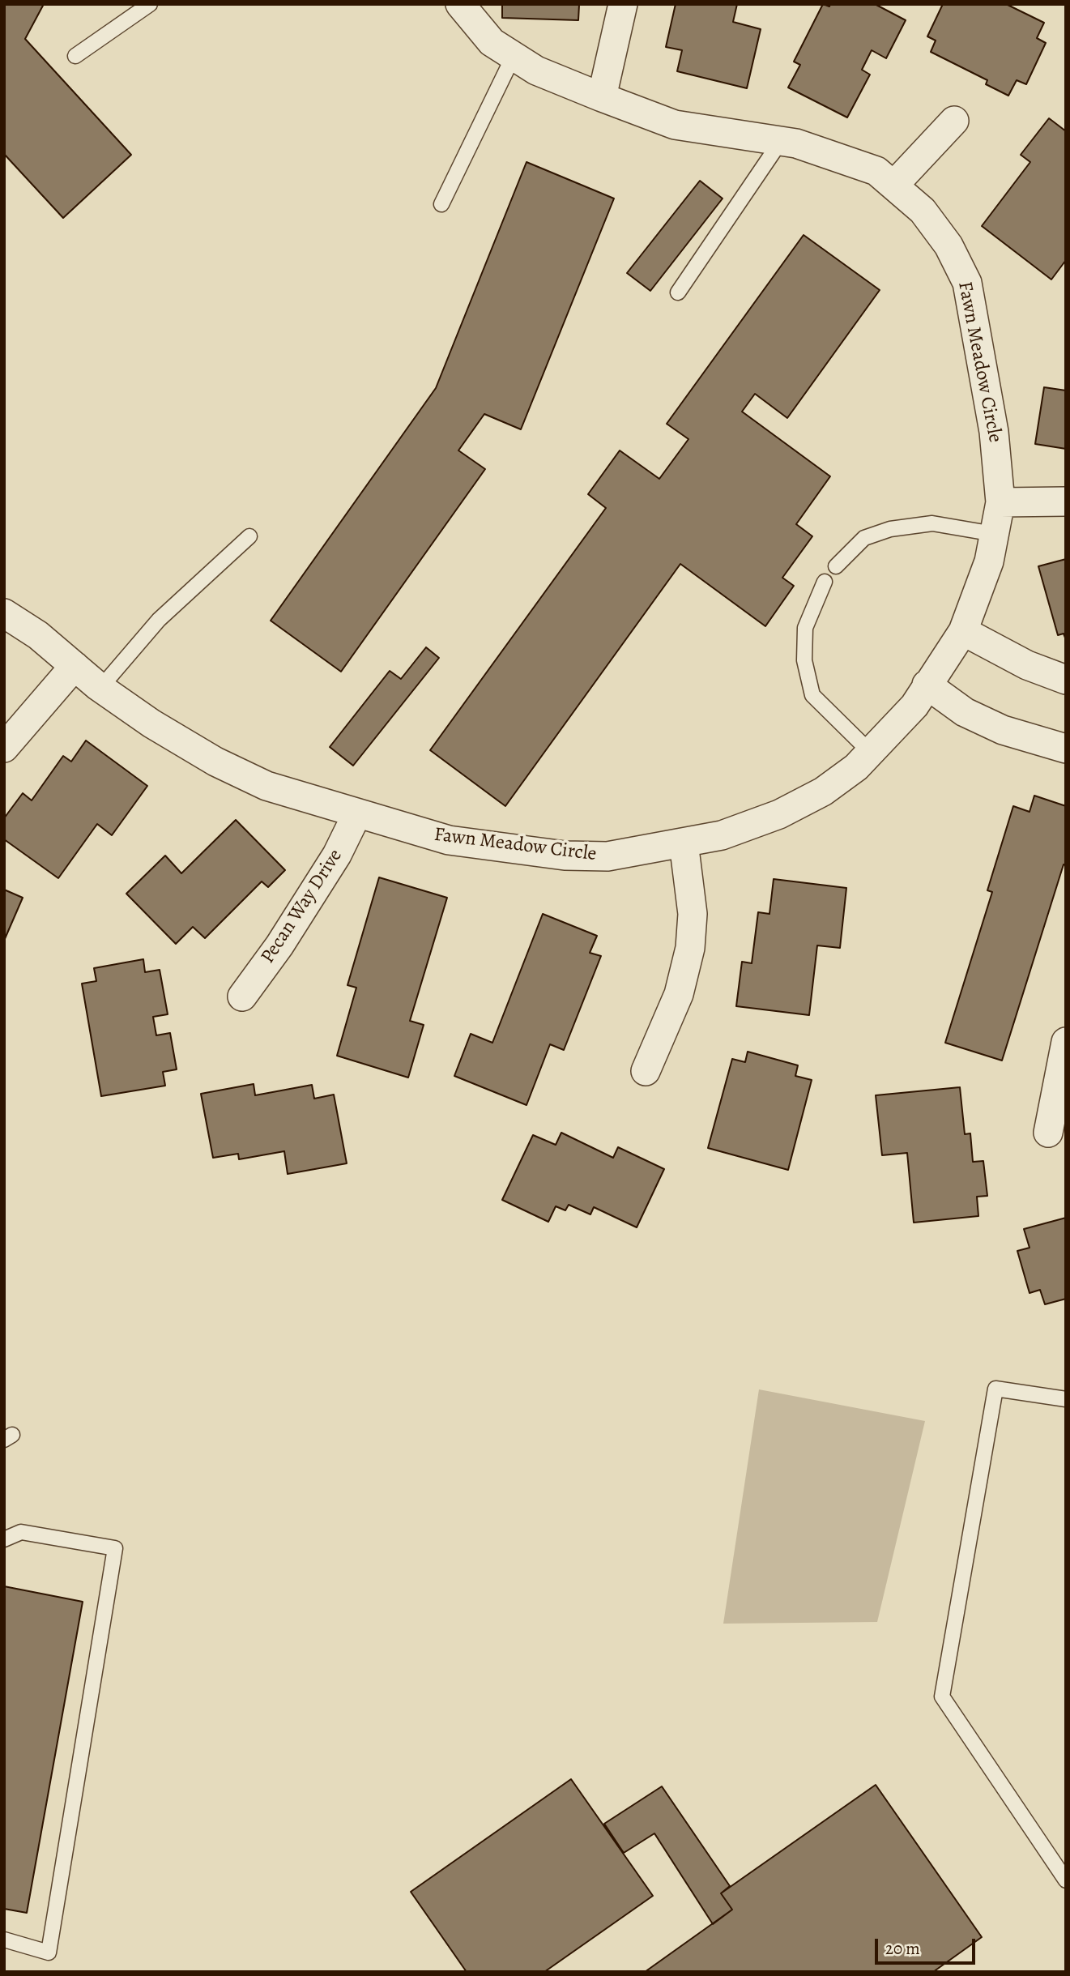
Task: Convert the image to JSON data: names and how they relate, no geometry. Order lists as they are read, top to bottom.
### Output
{
  "streets": {
    "street": ["Fawn Meadow Circle", "Pecan Way Drive"]
  },
  "crossings": [
    ["Fawn Meadow Circle", "Pecan Way Drive"]
  ],
  "scale_bar": "20 m"
}
